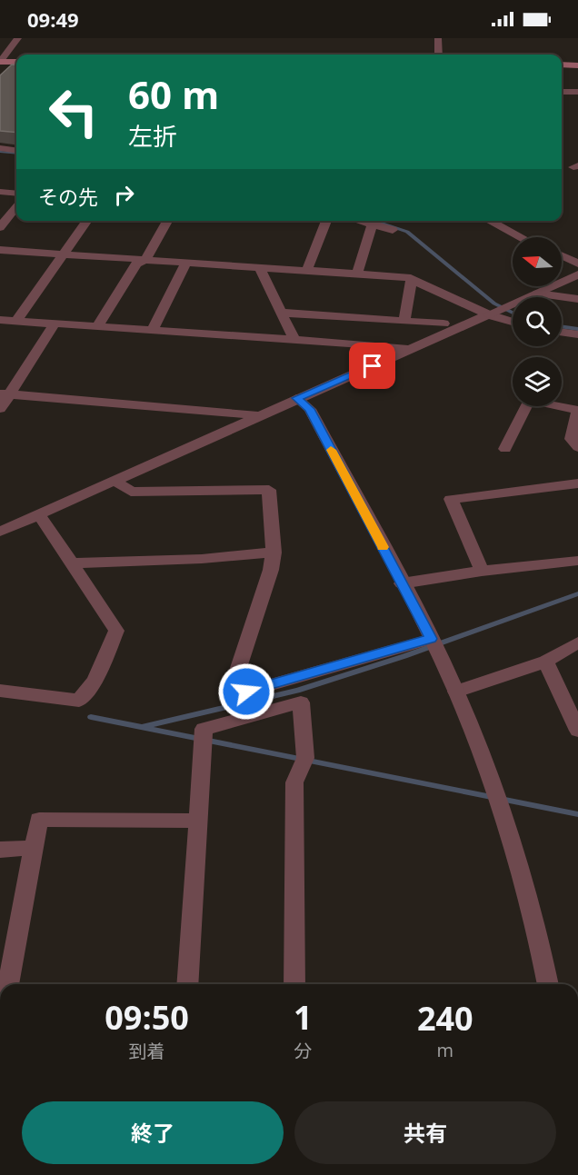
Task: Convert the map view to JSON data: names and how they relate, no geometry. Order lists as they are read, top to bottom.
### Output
{
  "north": "left",
  "page": {
    "status": "09:49",
    "turn": ["60 m", "左折"],
    "then": "その先",
    "eta": [
      "09:50",
      "到着",
      "1",
      "分",
      "240",
      "m"
    ],
    "buttons": ["終了", "共有"]
  }
}
